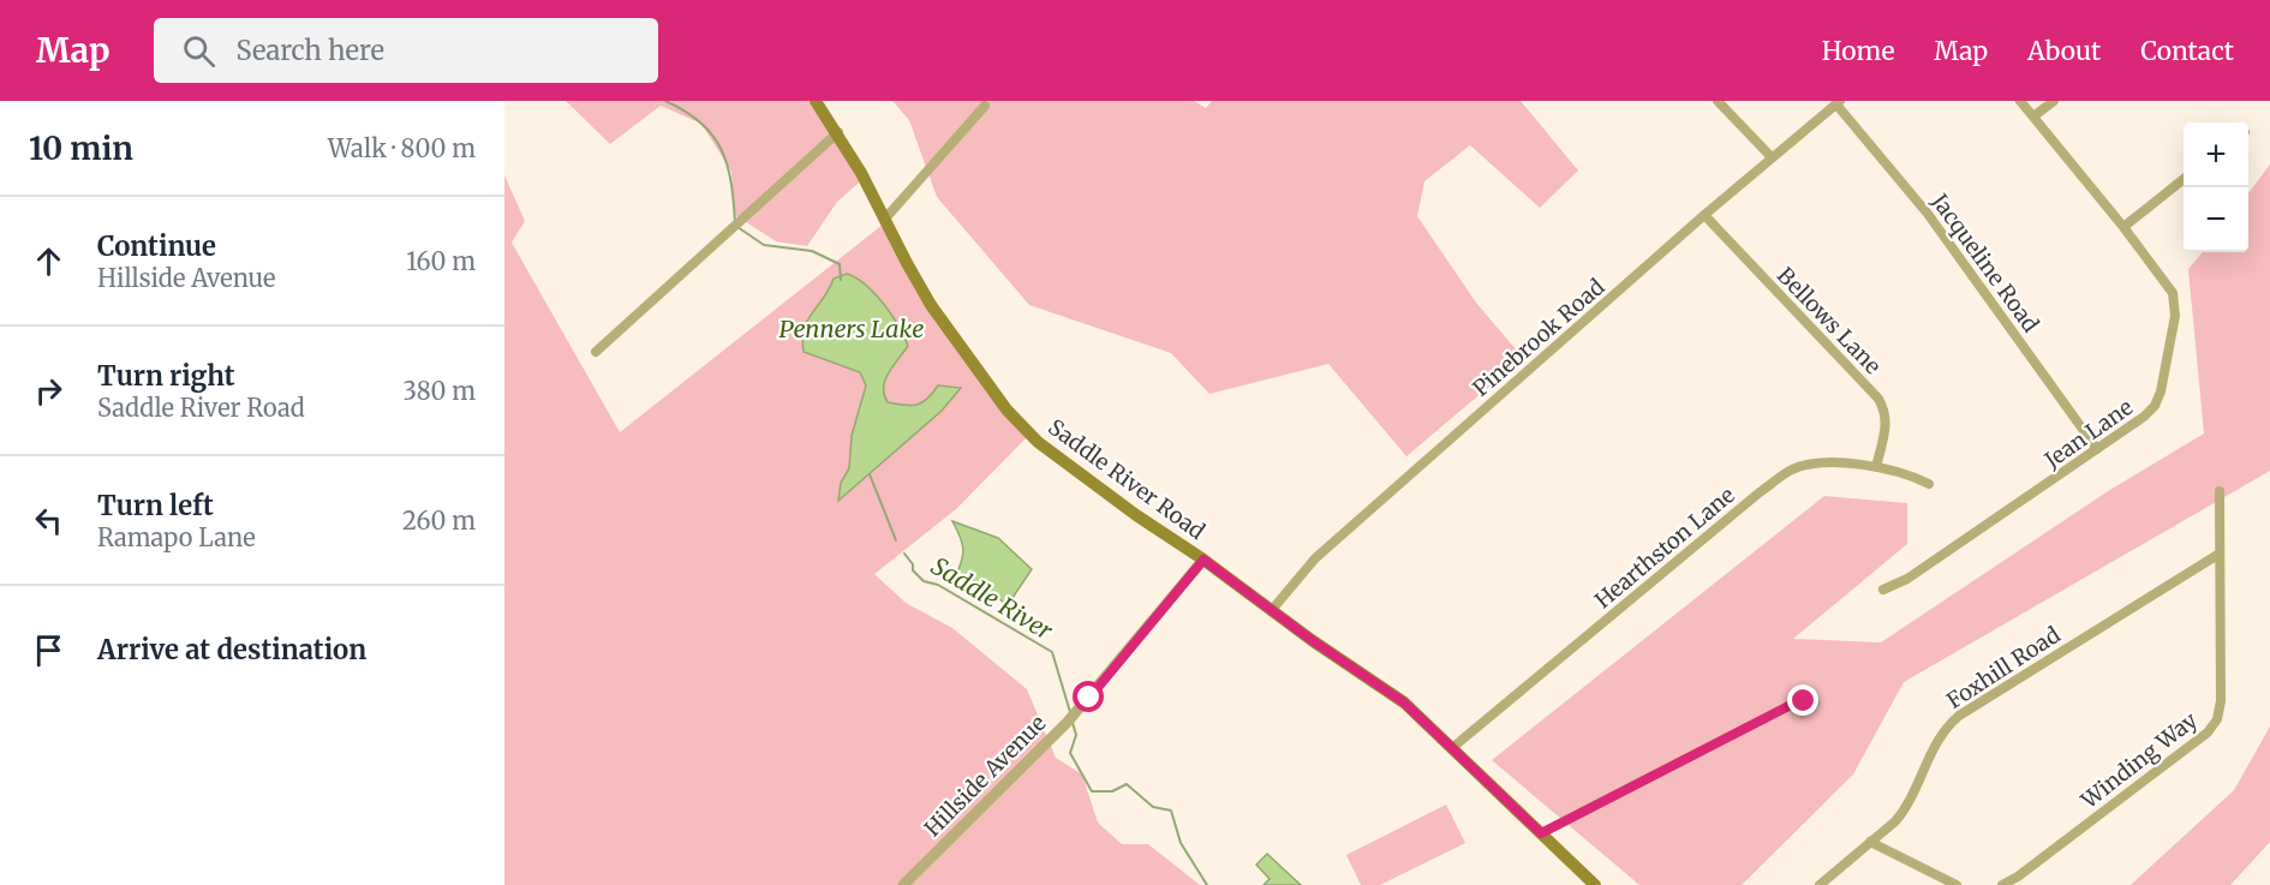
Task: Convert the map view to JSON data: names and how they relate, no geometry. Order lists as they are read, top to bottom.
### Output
{
  "streets": {
    "main road": ["Saddle River Road"],
    "street": [
      "Jacqueline Road",
      "Bellows Lane",
      "Pinebrook Road",
      "Jean Lane",
      "Hearthston Lane",
      "Foxhill Road",
      "Winding Way",
      "Hillside Avenue"
    ]
  },
  "crossings": [
    ["Jacqueline Road", "Pinebrook Road"],
    ["Jacqueline Road", "Jean Lane"],
    ["Bellows Lane", "Pinebrook Road"],
    ["Bellows Lane", "Hearthston Lane"],
    ["Pinebrook Road", "Saddle River Road"],
    ["Saddle River Road", "Hearthston Lane"],
    ["Saddle River Road", "Hillside Avenue"],
    ["Foxhill Road", "Winding Way"]
  ],
  "water": ["Penners Lake", "Saddle River"],
  "page": {
    "header": "Map",
    "search": "Search here",
    "nav": [
      "Home",
      "Map",
      "About",
      "Contact"
    ],
    "heading": ["10 min", "Walk · 800 m"],
    "map_buttons": ["+", "−"],
    "list": [
      ["Continue", "Hillside Avenue", "160 m"],
      ["Turn right", "Saddle River Road", "380 m"],
      ["Turn left", "Ramapo Lane", "260 m"],
      "Arrive at destination"
    ]
  }
}
